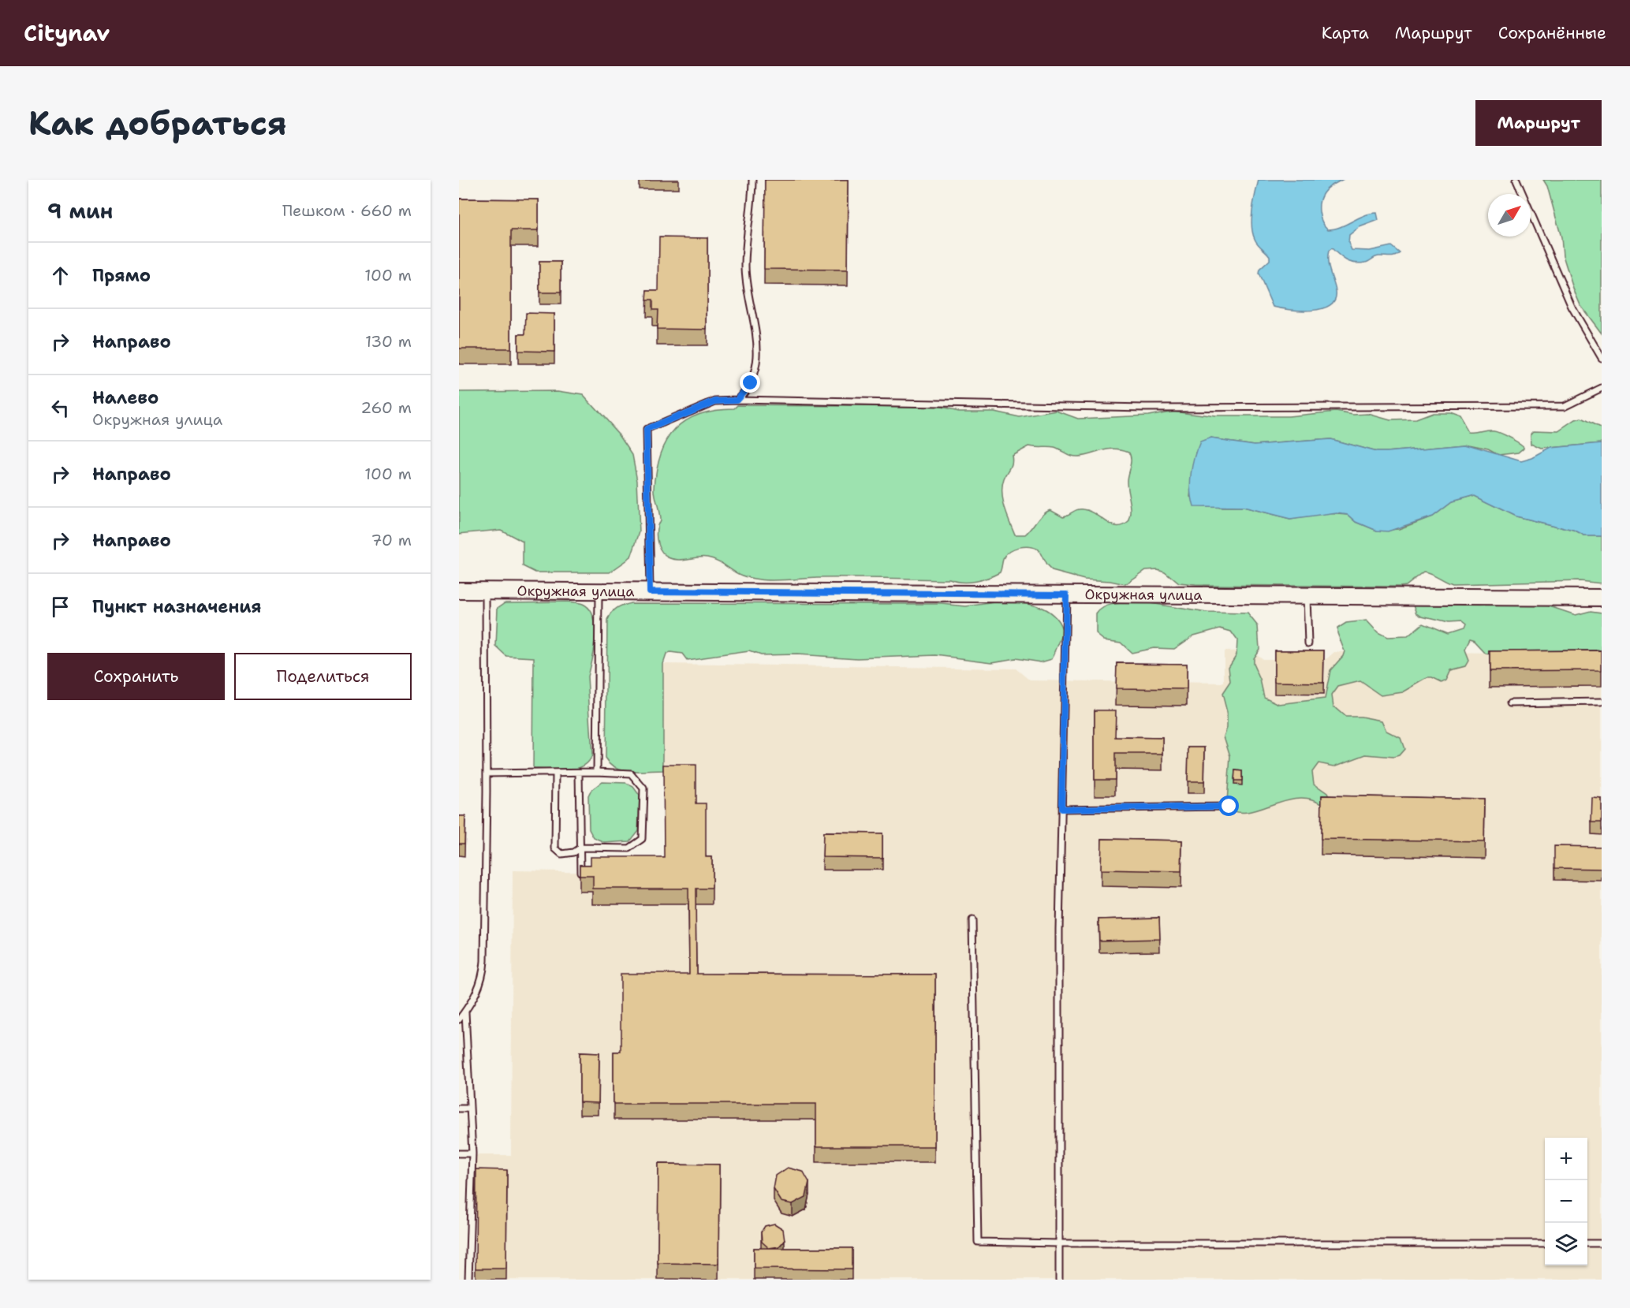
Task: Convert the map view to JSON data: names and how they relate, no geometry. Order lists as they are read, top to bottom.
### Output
{
  "streets": {
    "main road": ["Окружная улица"]
  },
  "north": "top right",
  "page": {
    "header": "Citynav",
    "nav": ["Карта", "Маршрут", "Сохранённые"],
    "buttons": [
      "Маршрут",
      ["Сохранить", "Поделиться"]
    ],
    "title": "Как добраться",
    "heading": ["9 мин", "Пешком · 660 m"],
    "list": [
      ["Прямо", "100 m"],
      ["Направо", "130 m"],
      ["Налево", "Окружная улица", "260 m"],
      ["Направо", "100 m"],
      ["Направо", "70 m"],
      "Пункт назначения"
    ],
    "map_buttons": ["+", "−"]
  }
}
